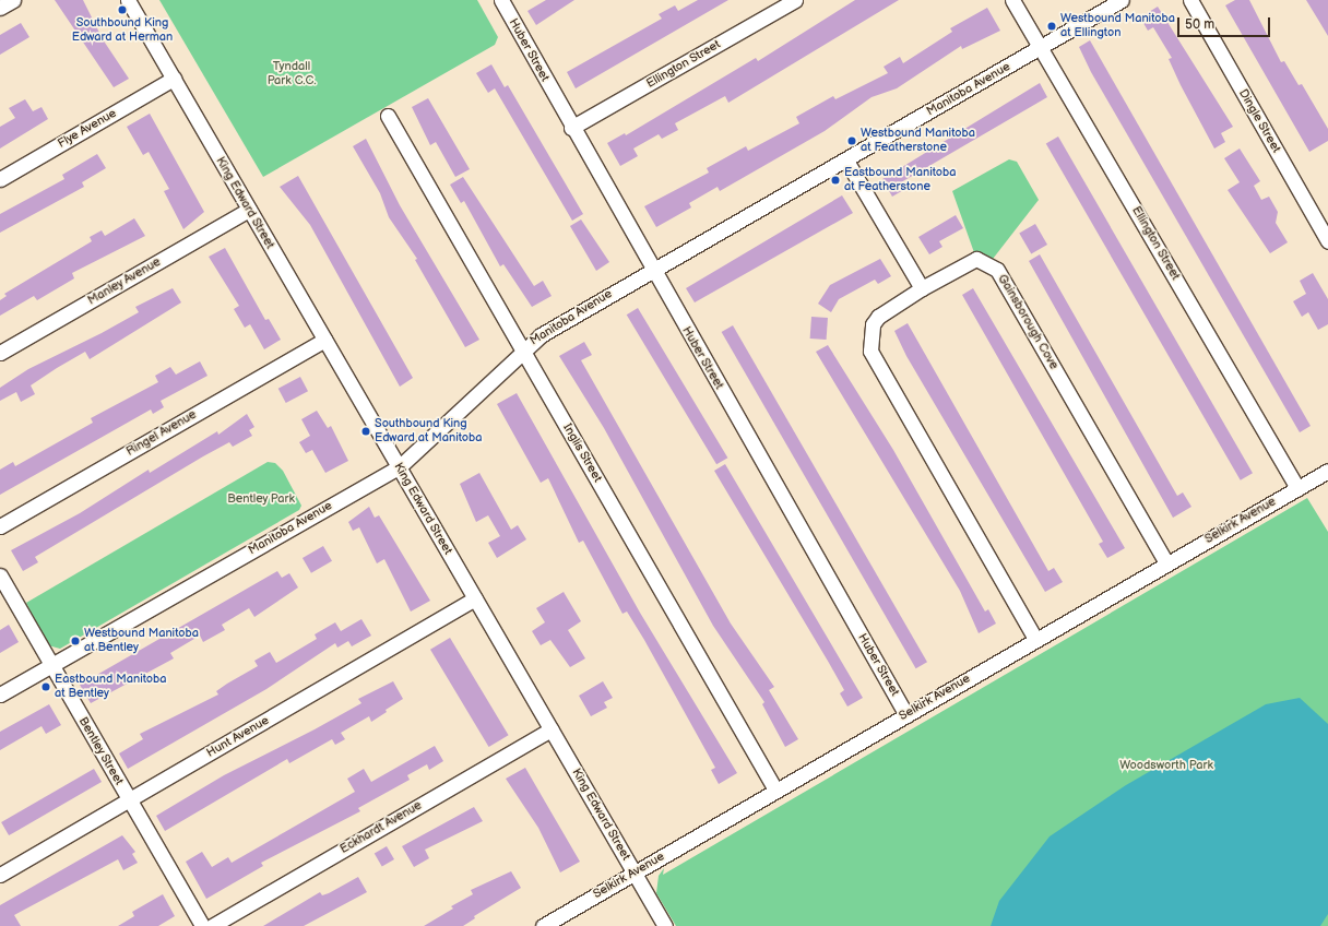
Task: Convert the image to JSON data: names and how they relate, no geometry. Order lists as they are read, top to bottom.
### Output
{
  "streets": {
    "street": [
      "Huber Street",
      "Ellington Street",
      "Manitoba Avenue",
      "Dingle Street",
      "Flye Avenue",
      "King Edward Street",
      "Manley Avenue",
      "Gainsborough Cove",
      "Ringel Avenue",
      "Inglis Street",
      "Selkirk Avenue",
      "Hunt Avenue",
      "Bentley Street",
      "Eckhardt Avenue"
    ]
  },
  "crossings": [
    ["Huber Street", "Ellington Street"],
    ["Huber Street", "Manitoba Avenue"],
    ["Huber Street", "Selkirk Avenue"],
    ["Ellington Street", "Manitoba Avenue"],
    ["Ellington Street", "Selkirk Avenue"],
    ["Manitoba Avenue", "King Edward Street"],
    ["Manitoba Avenue", "Inglis Street"],
    ["Manitoba Avenue", "Bentley Street"],
    ["Flye Avenue", "King Edward Street"],
    ["King Edward Street", "Manley Avenue"],
    ["King Edward Street", "Ringel Avenue"],
    ["King Edward Street", "Selkirk Avenue"],
    ["King Edward Street", "Hunt Avenue"],
    ["King Edward Street", "Eckhardt Avenue"],
    ["Gainsborough Cove", "Selkirk Avenue"],
    ["Inglis Street", "Selkirk Avenue"],
    ["Hunt Avenue", "Bentley Street"]
  ],
  "parks": ["Tyndall Park C.C.", "Bentley Park", "Woodsworth Park"],
  "places": [
    "Southbound King Edward at Herman",
    "Westbound Manitoba at Ellington",
    "Westbound Manitoba at Featherstone",
    "Eastbound Manitoba at Featherstone",
    "Southbound King Edward at Manitoba",
    "Westbound Manitoba at Bentley",
    "Eastbound Manitoba at Bentley"
  ],
  "scale_bar": "50 m"
}
